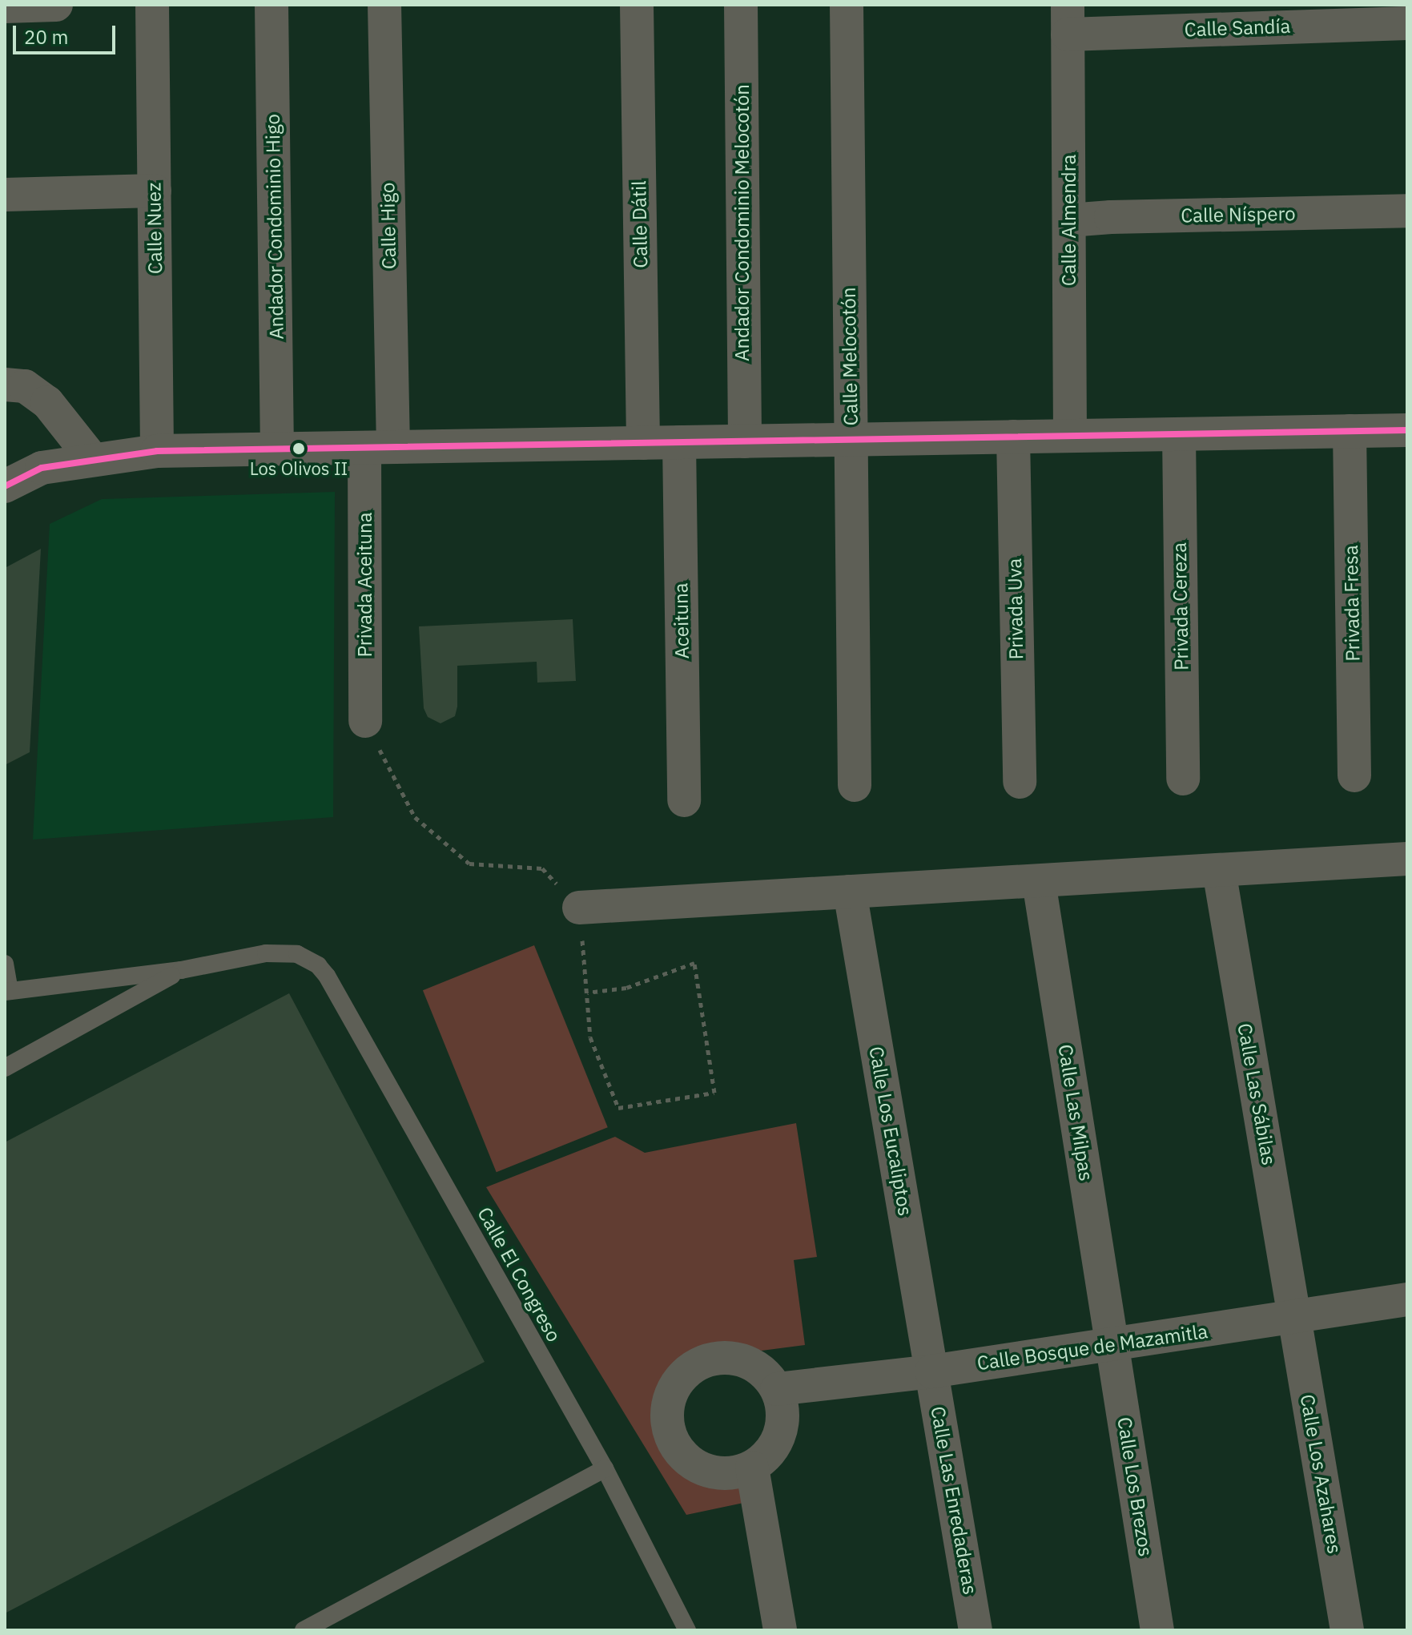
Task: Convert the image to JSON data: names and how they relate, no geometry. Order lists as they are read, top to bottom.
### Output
{
  "streets": {
    "street": [
      "Calle Sandía",
      "Calle Níspero",
      "Calle Almendra",
      "Andador Condominio Melocotón",
      "Calle Dátil",
      "Calle Higo",
      "Andador Condominio Higo",
      "Calle Nuez",
      "Calle Melocotón",
      "Privada Aceituna",
      "Privada Fresa",
      "Privada Cereza",
      "Privada Uva",
      "Aceituna",
      "Calle Las Sábilas",
      "Calle Las Milpas",
      "Calle Los Eucaliptos",
      "Calle Bosque de Mazamitla",
      "Calle Los Azahares",
      "Calle Los Brezos",
      "Calle Las Enredaderas"
    ],
    "lane": ["Calle El Congreso"]
  },
  "crossings": [
    ["Calle Sandía", "Calle Almendra"],
    ["Calle Níspero", "Calle Almendra"],
    ["Calle Higo", "Privada Aceituna"],
    ["Calle Las Sábilas", "Calle Bosque de Mazamitla"],
    ["Calle Las Sábilas", "Calle Los Azahares"],
    ["Calle Las Milpas", "Calle Bosque de Mazamitla"],
    ["Calle Las Milpas", "Calle Los Brezos"],
    ["Calle Los Eucaliptos", "Calle Bosque de Mazamitla"],
    ["Calle Los Eucaliptos", "Calle Las Enredaderas"],
    ["Calle Bosque de Mazamitla", "Calle Los Azahares"],
    ["Calle Bosque de Mazamitla", "Calle Los Brezos"],
    ["Calle Bosque de Mazamitla", "Calle Las Enredaderas"]
  ],
  "places": ["Los Olivos II"],
  "scale_bar": "20 m"
}
